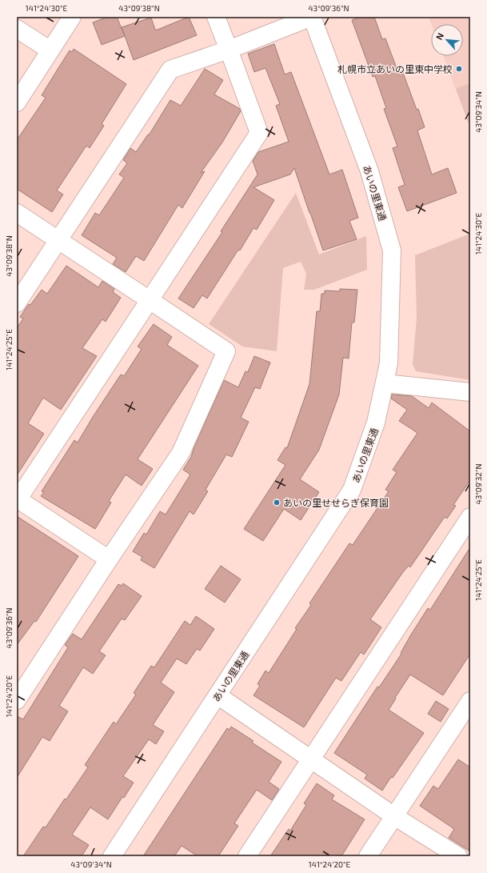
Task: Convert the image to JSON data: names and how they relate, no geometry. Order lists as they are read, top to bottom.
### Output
{
  "streets": {
    "street": ["あいの里東通"]
  },
  "places": ["札幌市立あいの里東中学校", "あいの里せせらぎ保育園"],
  "north": "top left",
  "coordinates": [
    "141°24'30\"E",
    "43°09'38\"N",
    "43°09'36\"N",
    "43°09'34\"N",
    "141°24'25\"E",
    "43°09'32\"N",
    "141°24'20\"E"
  ]
}
